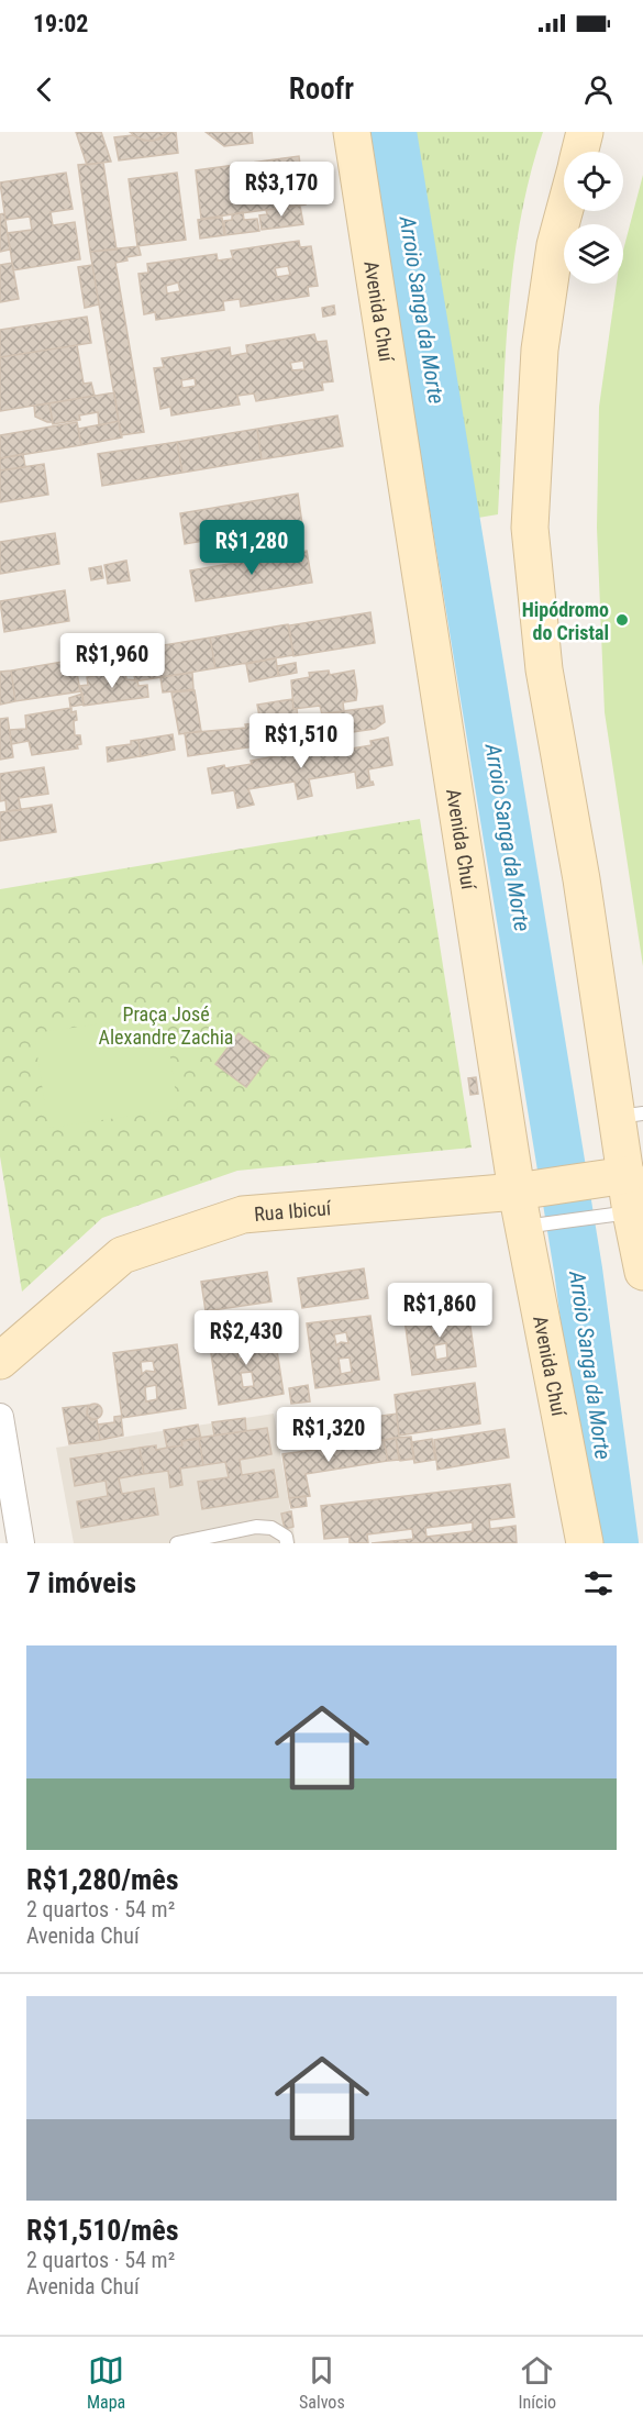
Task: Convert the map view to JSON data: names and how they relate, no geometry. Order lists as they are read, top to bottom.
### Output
{
  "streets": {
    "main road": ["Avenida Chuí", "Rua Ibicuí"]
  },
  "crossings": [
    ["Avenida Chuí", "Rua Ibicuí"]
  ],
  "water": ["Arroio Sanga da Morte"],
  "parks": ["Praça José Alexandre Zachia"],
  "places": ["Hipódromo do Cristal"],
  "page": {
    "status": "19:02",
    "header": "Roofr",
    "price": [
      "R$3,170",
      "R$1,280",
      "R$1,960",
      "R$1,510",
      "R$1,860",
      "R$2,430",
      "R$1,320"
    ],
    "heading": "7 imóveis",
    "list": [
      {
        "name": "R$1,280/mês",
        "note": "2 quartos · 54 m² · Avenida Chuí"
      },
      {
        "name": "R$1,510/mês",
        "note": "2 quartos · 54 m² · Avenida Chuí"
      }
    ],
    "tabs": ["Mapa", "Salvos", "Início"]
  }
}
